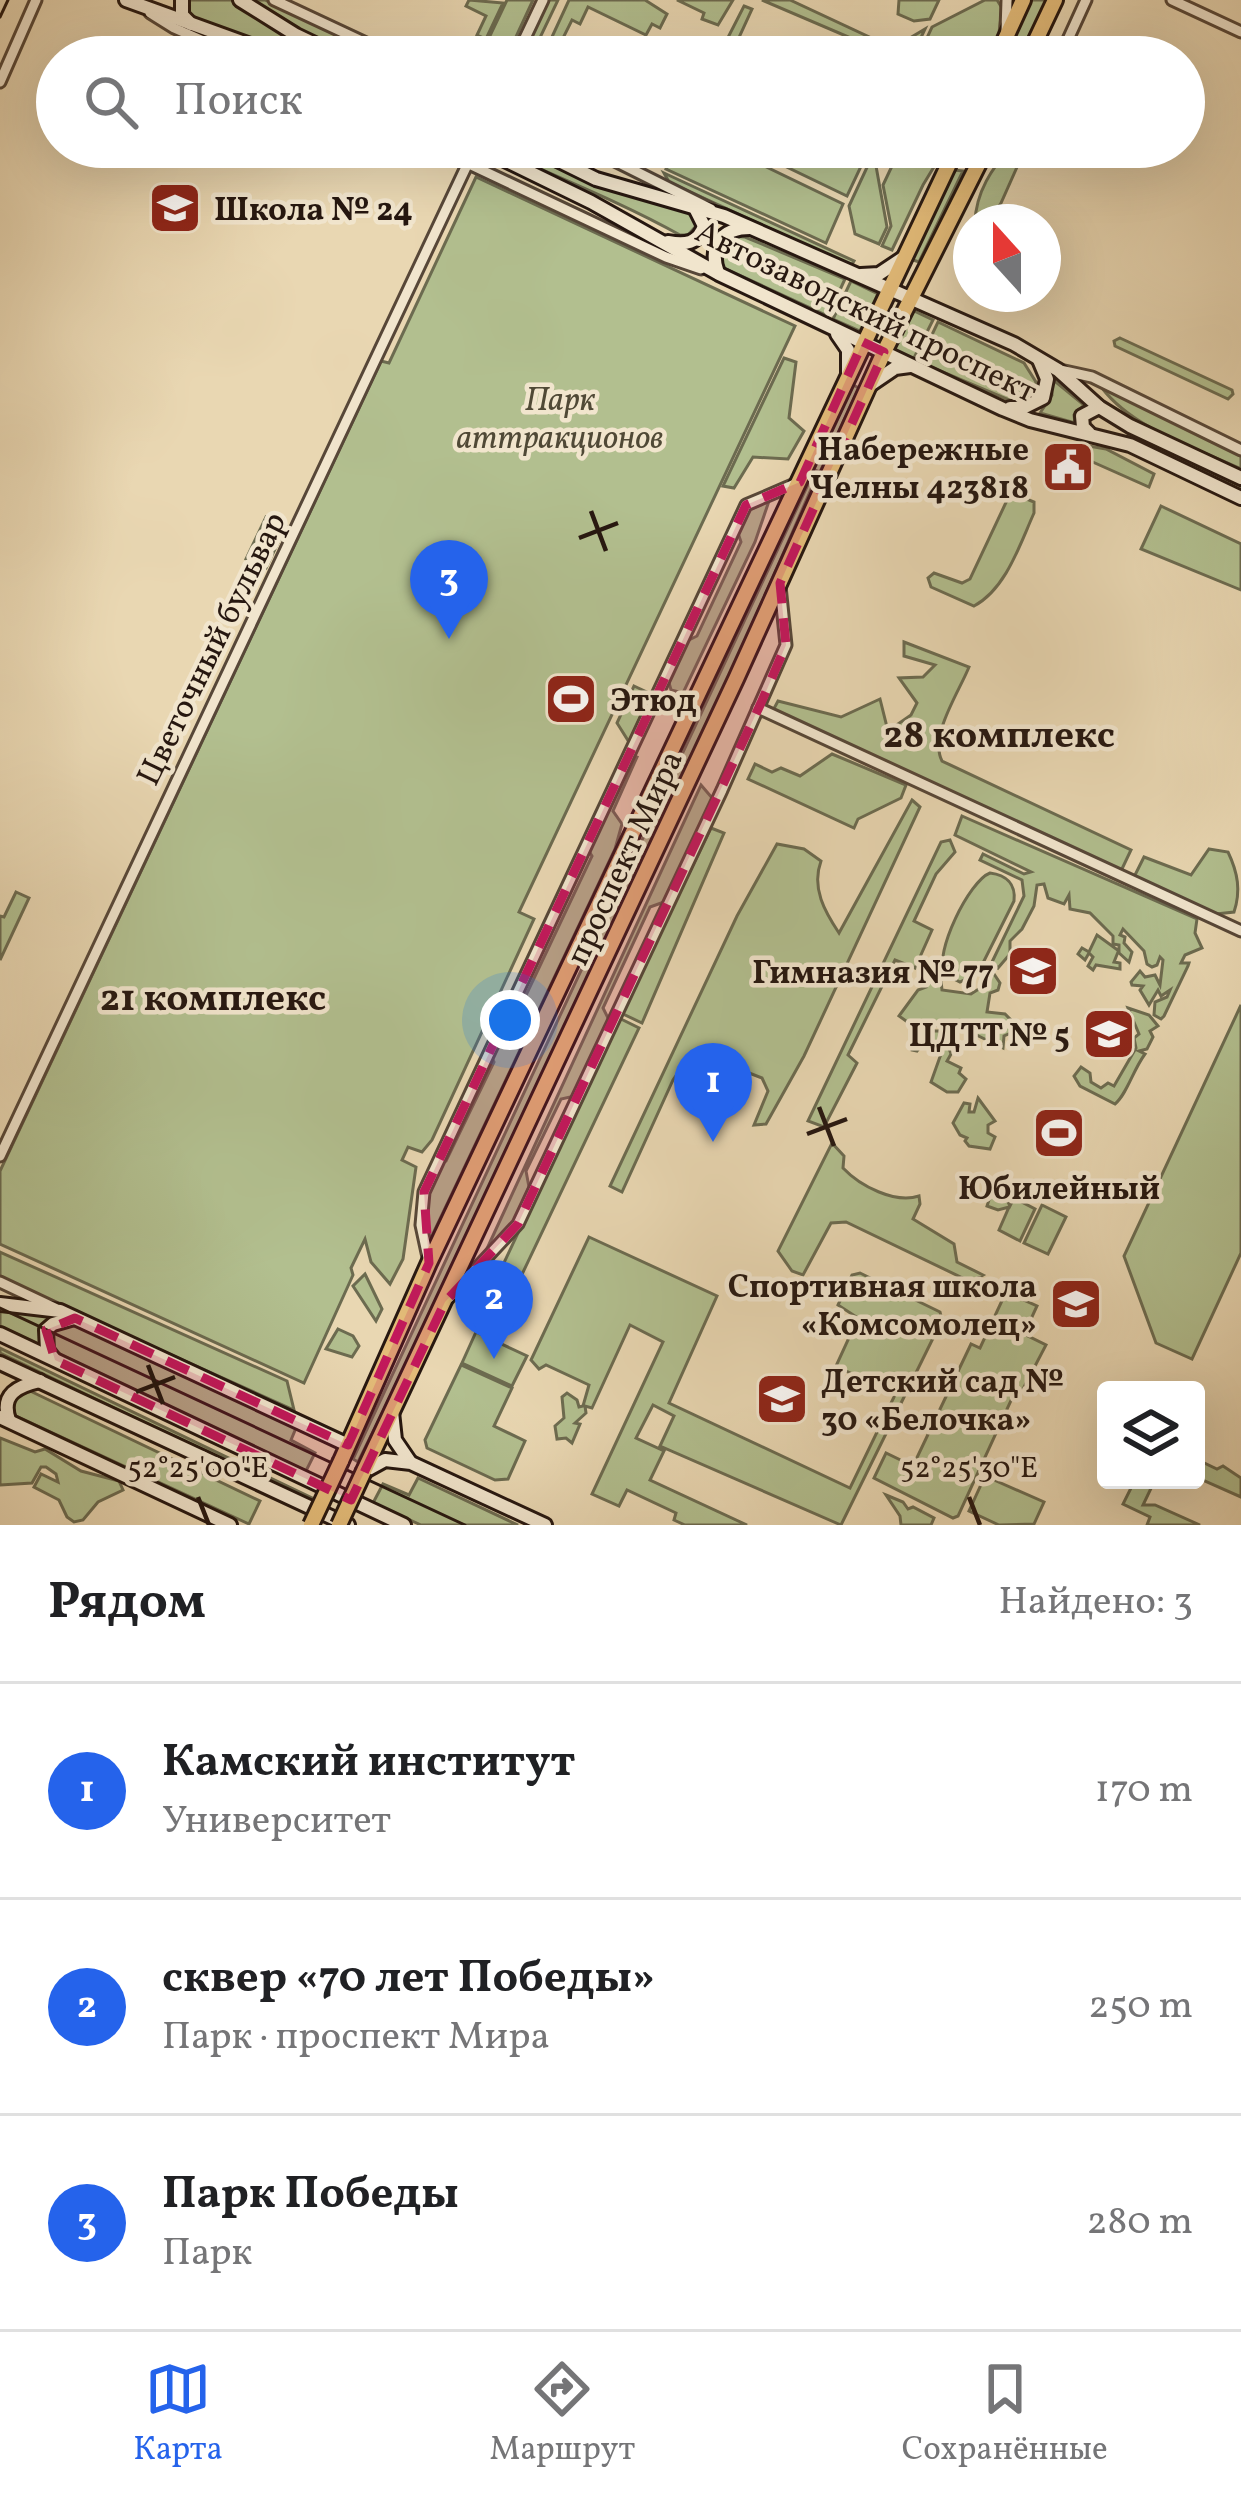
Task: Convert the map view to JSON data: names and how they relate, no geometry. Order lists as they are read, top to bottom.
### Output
{
  "streets": {
    "main road": ["проспект Мира"],
    "street": ["Автозаводский проспект", "Цветочный бульвар"]
  },
  "crossings": [
    ["Автозаводский проспект", "проспект Мира"]
  ],
  "districts": ["28 комплекс", "21 комплекс"],
  "parks": ["Парк аттракционов"],
  "places": {
    "school or university": [
      "Школа № 24",
      "Гимназия № 77",
      "ЦДТТ № 5",
      "Спортивная школа «Комсомолец»",
      "Детский сад № 30 «Белочка»"
    ],
    "public building": ["Набережные Челны 423818"],
    "sports": ["Этюд", "Юбилейный"]
  },
  "north": "top",
  "page": {
    "search": "Поиск",
    "pins": ["3", "1", "2"],
    "heading": ["Рядом", "Найдено: 3"],
    "list": [
      {
        "mark": "1",
        "name": "Камский институт",
        "note": "Университет",
        "value": "170 m"
      },
      {
        "mark": "2",
        "name": "сквер «70 лет Победы»",
        "note": "Парк · проспект Мира",
        "value": "250 m"
      },
      {
        "mark": "3",
        "name": "Парк Победы",
        "note": "Парк",
        "value": "280 m"
      }
    ],
    "nav": ["Карта", "Маршрут", "Сохранённые"]
  },
  "coordinates": ["52°25'00\"E", "52°25'30\"E"]
}
